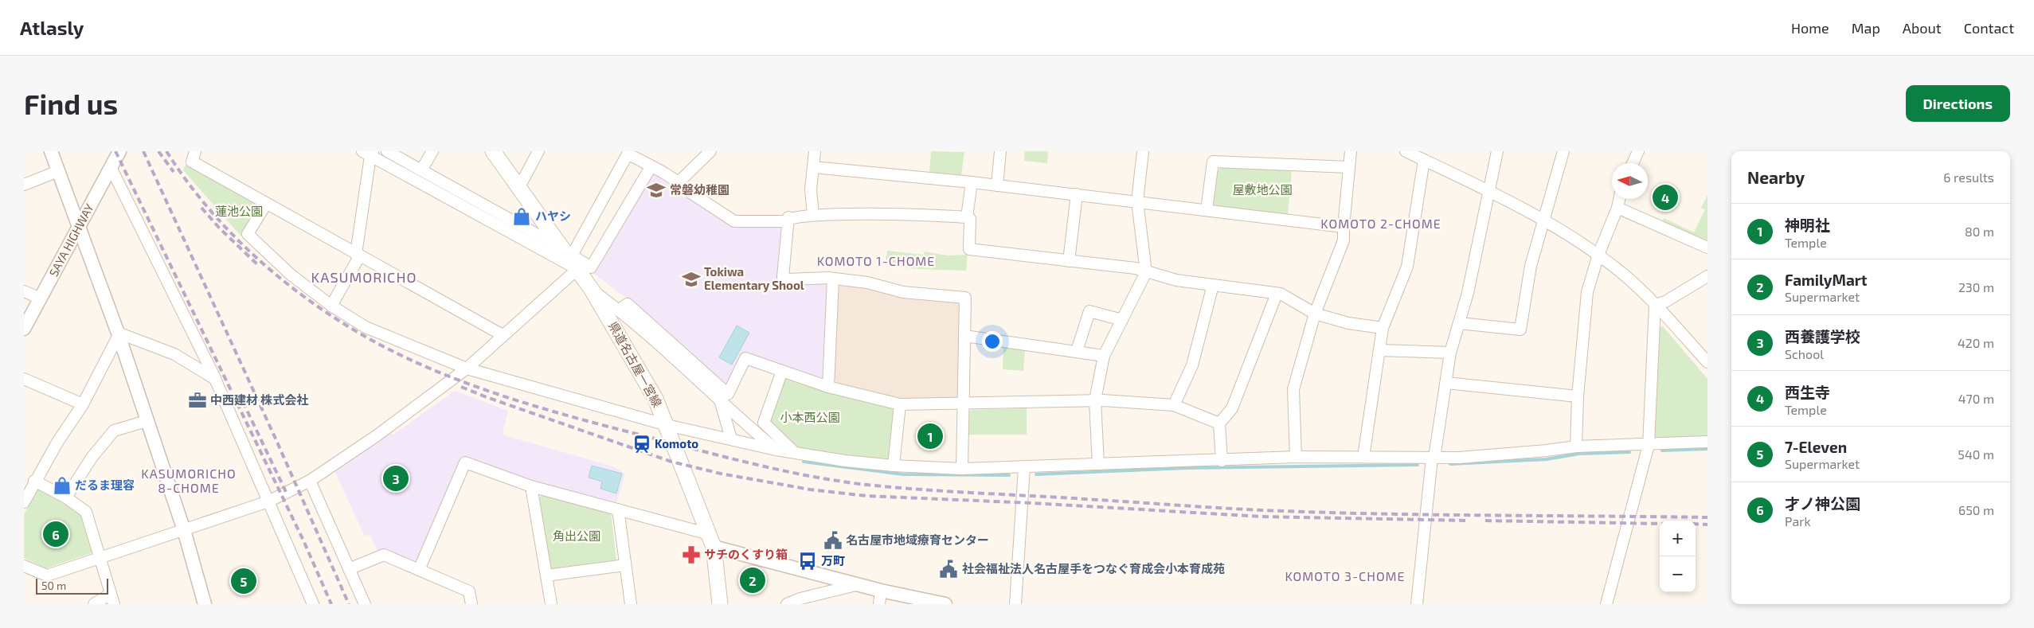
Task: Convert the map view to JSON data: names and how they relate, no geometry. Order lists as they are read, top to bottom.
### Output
{
  "streets": {
    "main road": ["県道名古屋一宮線"],
    "street": ["SAYA HIGHWAY"]
  },
  "districts": [
    "KOMOTO 2-CHOME",
    "KOMOTO 1-CHOME",
    "KASUMORICHO",
    "KASUMORICHO 8-CHOME",
    "KOMOTO 3-CHOME"
  ],
  "parks": [
    "屋敷地公園",
    "蓮池公園",
    "小本西公園",
    "角出公園"
  ],
  "places": {
    "school or university": ["常磐幼稚園", "Tokiwa Elementary Shool"],
    "shop": ["ハヤシ", "だるま理容"],
    "office": ["中西建材 株式会社"],
    "station": ["Komoto"],
    "public building": ["名古屋市地域療育センター", "社会福祉法人名古屋手をつなぐ育成会小本育成苑"],
    "pharmacy": ["サチのくすり箱"],
    "bus stop": ["万町"]
  },
  "scale_bar": "50 m",
  "north": "left",
  "page": {
    "header": "Atlasly",
    "nav": [
      "Home",
      "Map",
      "About",
      "Contact"
    ],
    "buttons": "Directions",
    "title": "Find us",
    "heading": ["Nearby", "6 results"],
    "pins": [
      "4",
      "1",
      "3",
      "6",
      "2",
      "5"
    ],
    "list": [
      {
        "mark": "1",
        "name": "神明社",
        "note": "Temple",
        "value": "80 m"
      },
      {
        "mark": "2",
        "name": "FamilyMart",
        "note": "Supermarket",
        "value": "230 m"
      },
      {
        "mark": "3",
        "name": "西養護学校",
        "note": "School",
        "value": "420 m"
      },
      {
        "mark": "4",
        "name": "西生寺",
        "note": "Temple",
        "value": "470 m"
      },
      {
        "mark": "5",
        "name": "7-Eleven",
        "note": "Supermarket",
        "value": "540 m"
      },
      {
        "mark": "6",
        "name": "才ノ神公園",
        "note": "Park",
        "value": "650 m"
      }
    ],
    "map_buttons": ["+", "−"],
    "scale": "50 m"
  }
}
